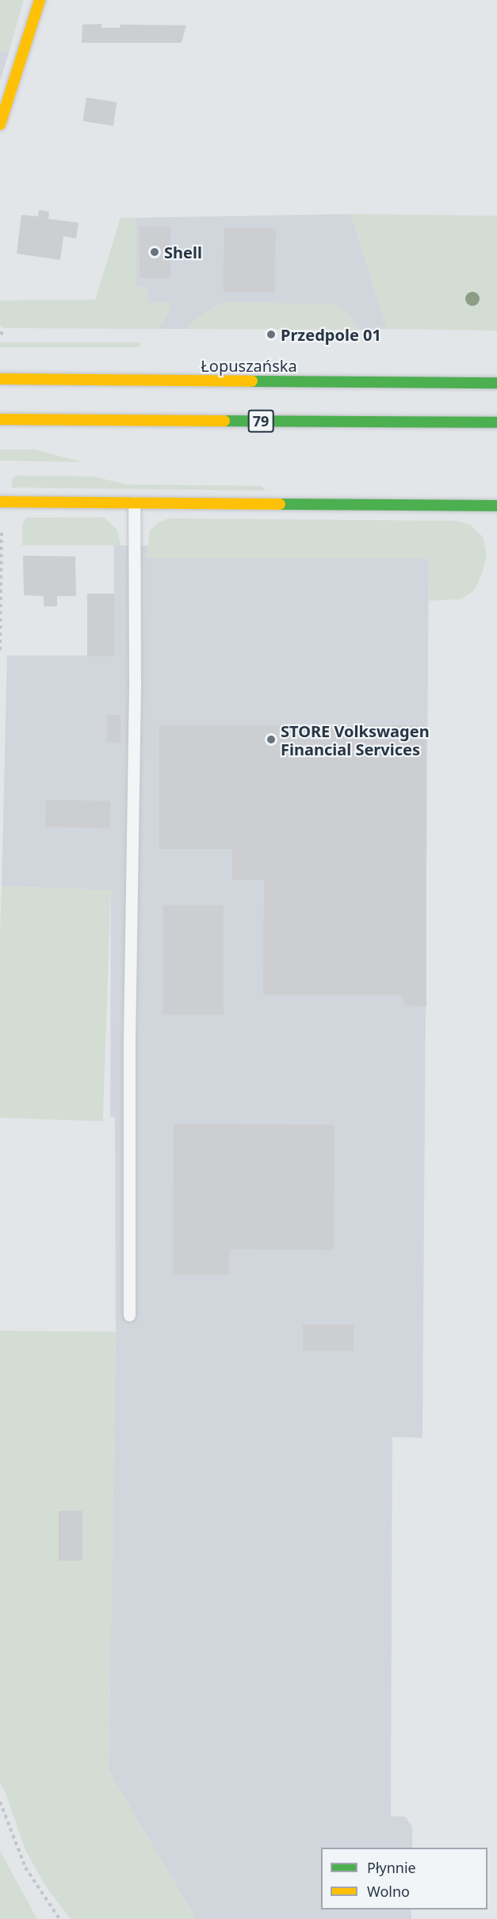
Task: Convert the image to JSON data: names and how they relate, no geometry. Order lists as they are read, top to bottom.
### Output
{
  "streets": {
    "main road": ["Łopuszańska", "79"]
  },
  "places": ["Shell", "Przedpole 01", "STORE Volkswagen Financial Services"],
  "legend": ["Płynnie", "Wolno"]
}
